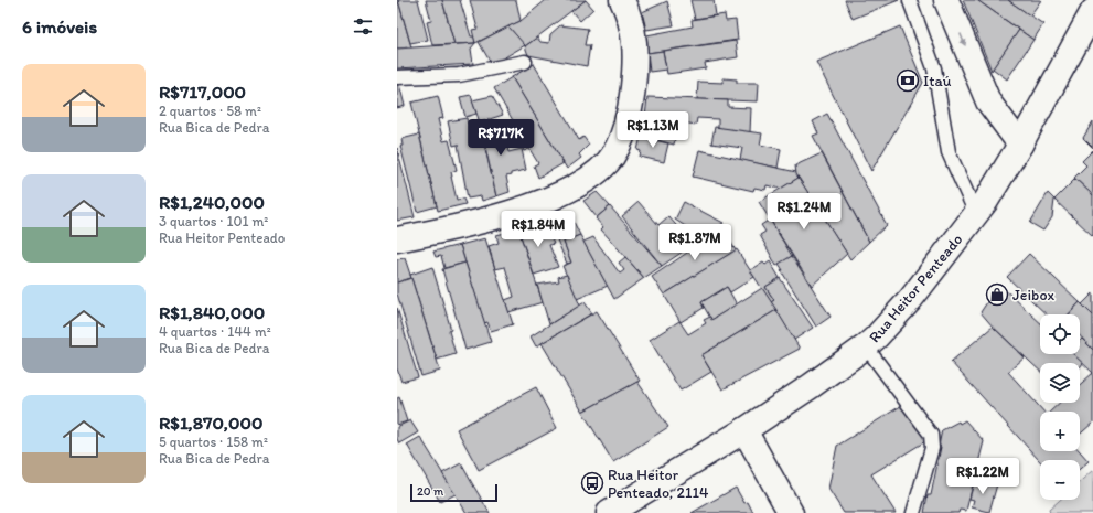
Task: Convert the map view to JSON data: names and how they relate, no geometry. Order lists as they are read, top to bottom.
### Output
{
  "streets": {
    "main road": ["Rua Heitor Penteado"]
  },
  "places": {
    "bank": ["Itaú"],
    "shop": ["Jeibox"],
    "bus stop": ["Rua Heitor Penteado, 2114"]
  },
  "scale_bar": "20 m",
  "page": {
    "heading": "6 imóveis",
    "list": [
      {
        "name": "R$717,000",
        "note": "2 quartos · 58 m² · Rua Bica de Pedra"
      },
      {
        "name": "R$1,240,000",
        "note": "3 quartos · 101 m² · Rua Heitor Penteado"
      },
      {
        "name": "R$1,840,000",
        "note": "4 quartos · 144 m² · Rua Bica de Pedra"
      },
      {
        "name": "R$1,870,000",
        "note": "5 quartos · 158 m² · Rua Bica de Pedra"
      }
    ],
    "price": [
      "R$1.13M",
      "R$717K",
      "R$1.24M",
      "R$1.84M",
      "R$1.87M",
      "R$1.22M"
    ],
    "map_buttons": ["+", "−"],
    "scale": "20 m"
  }
}
